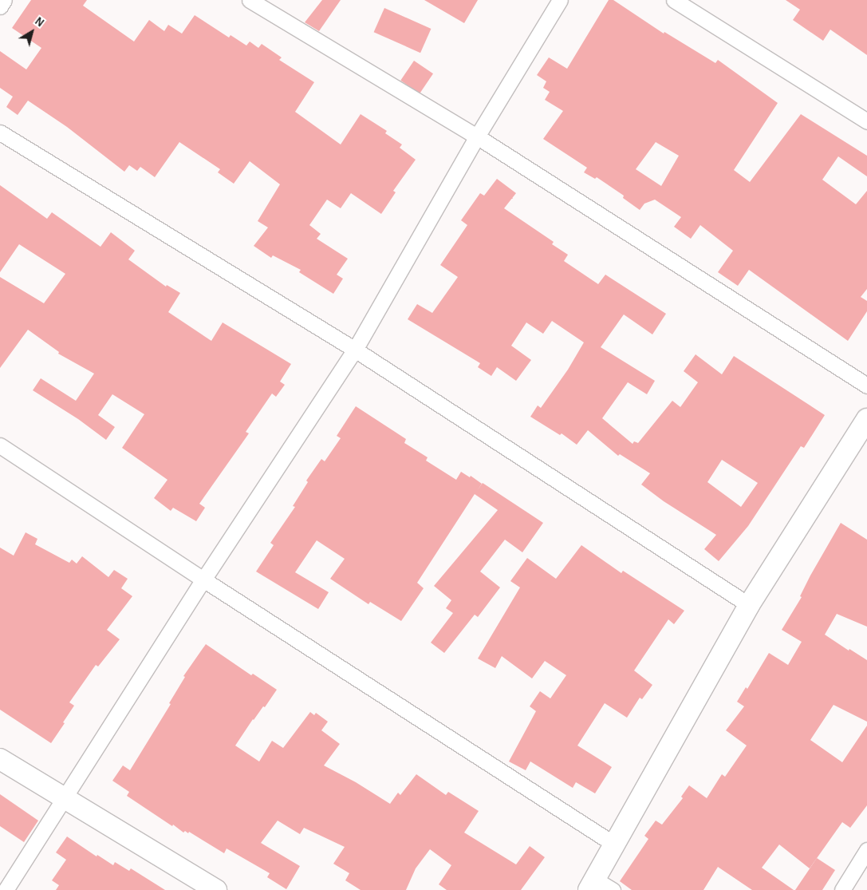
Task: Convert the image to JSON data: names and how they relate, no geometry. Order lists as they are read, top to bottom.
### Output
{
  "north": "top right"
}
